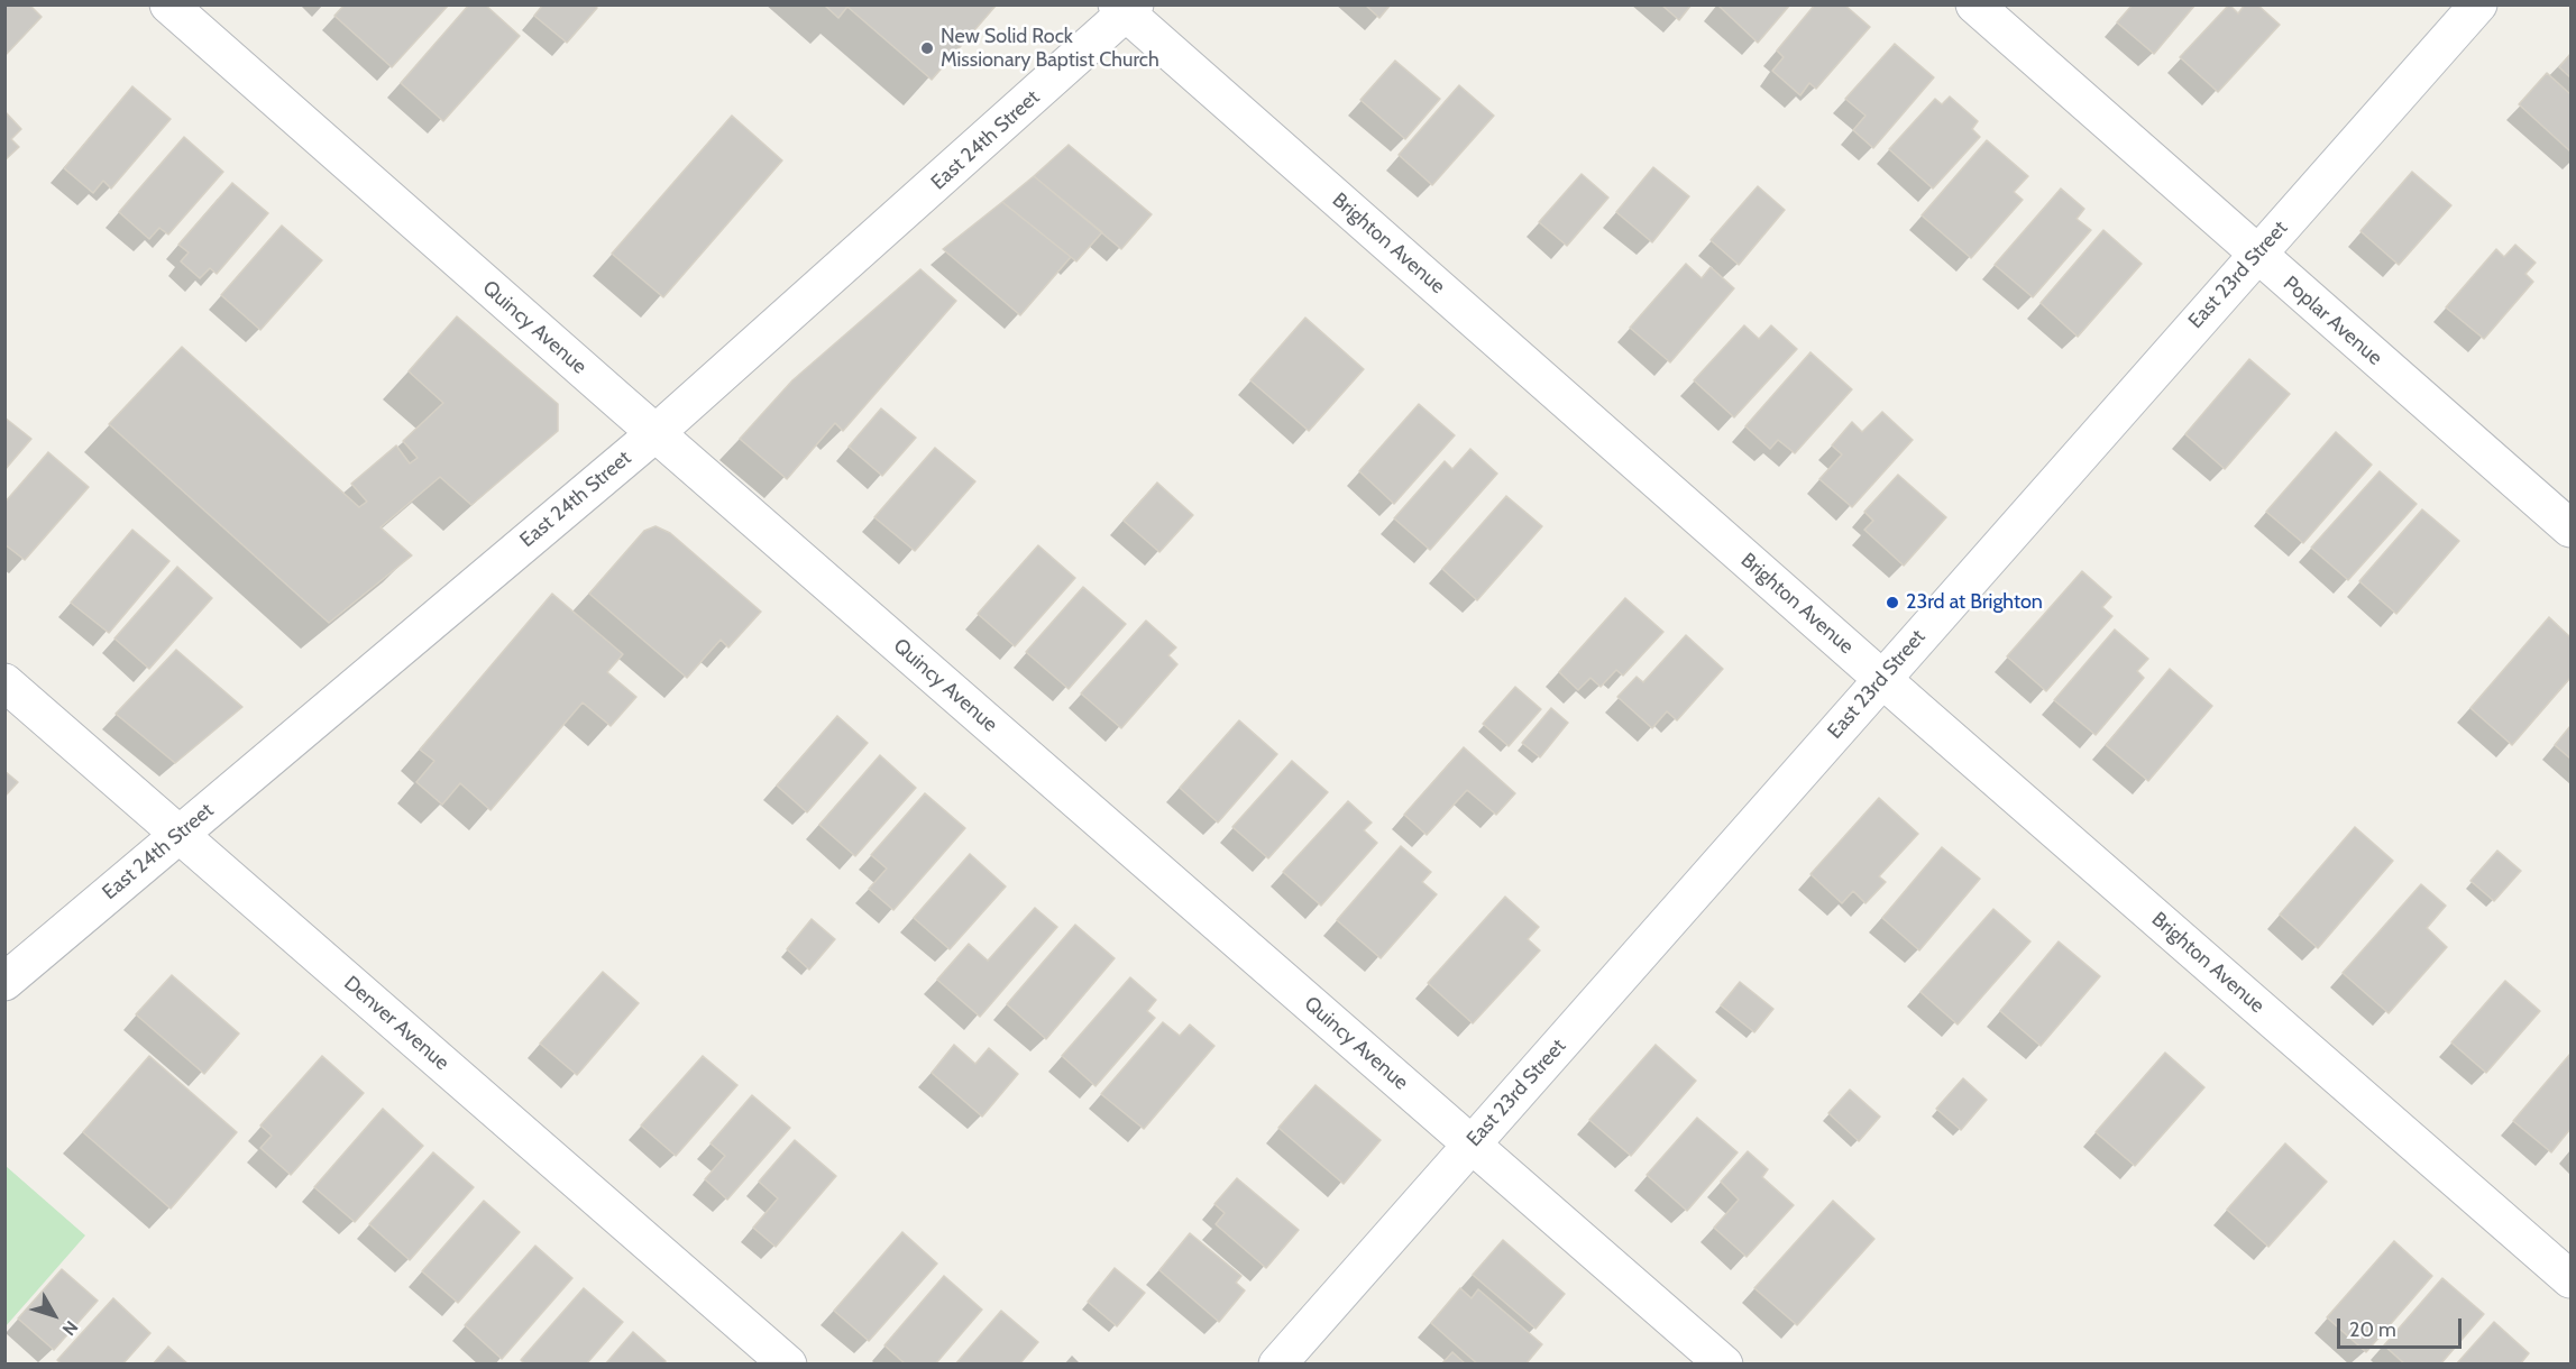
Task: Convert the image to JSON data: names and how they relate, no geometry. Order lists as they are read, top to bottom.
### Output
{
  "streets": {
    "street": [
      "East 24th Street",
      "Brighton Avenue",
      "East 23rd Street",
      "Poplar Avenue",
      "Quincy Avenue",
      "Denver Avenue"
    ]
  },
  "crossings": [
    ["East 24th Street", "Brighton Avenue"],
    ["East 24th Street", "Quincy Avenue"],
    ["East 24th Street", "Denver Avenue"],
    ["Brighton Avenue", "East 23rd Street"],
    ["East 23rd Street", "Poplar Avenue"],
    ["East 23rd Street", "Quincy Avenue"]
  ],
  "places": ["New Solid Rock Missionary Baptist Church", "23rd at Brighton"],
  "scale_bar": "20 m",
  "north": "bottom right"
}
